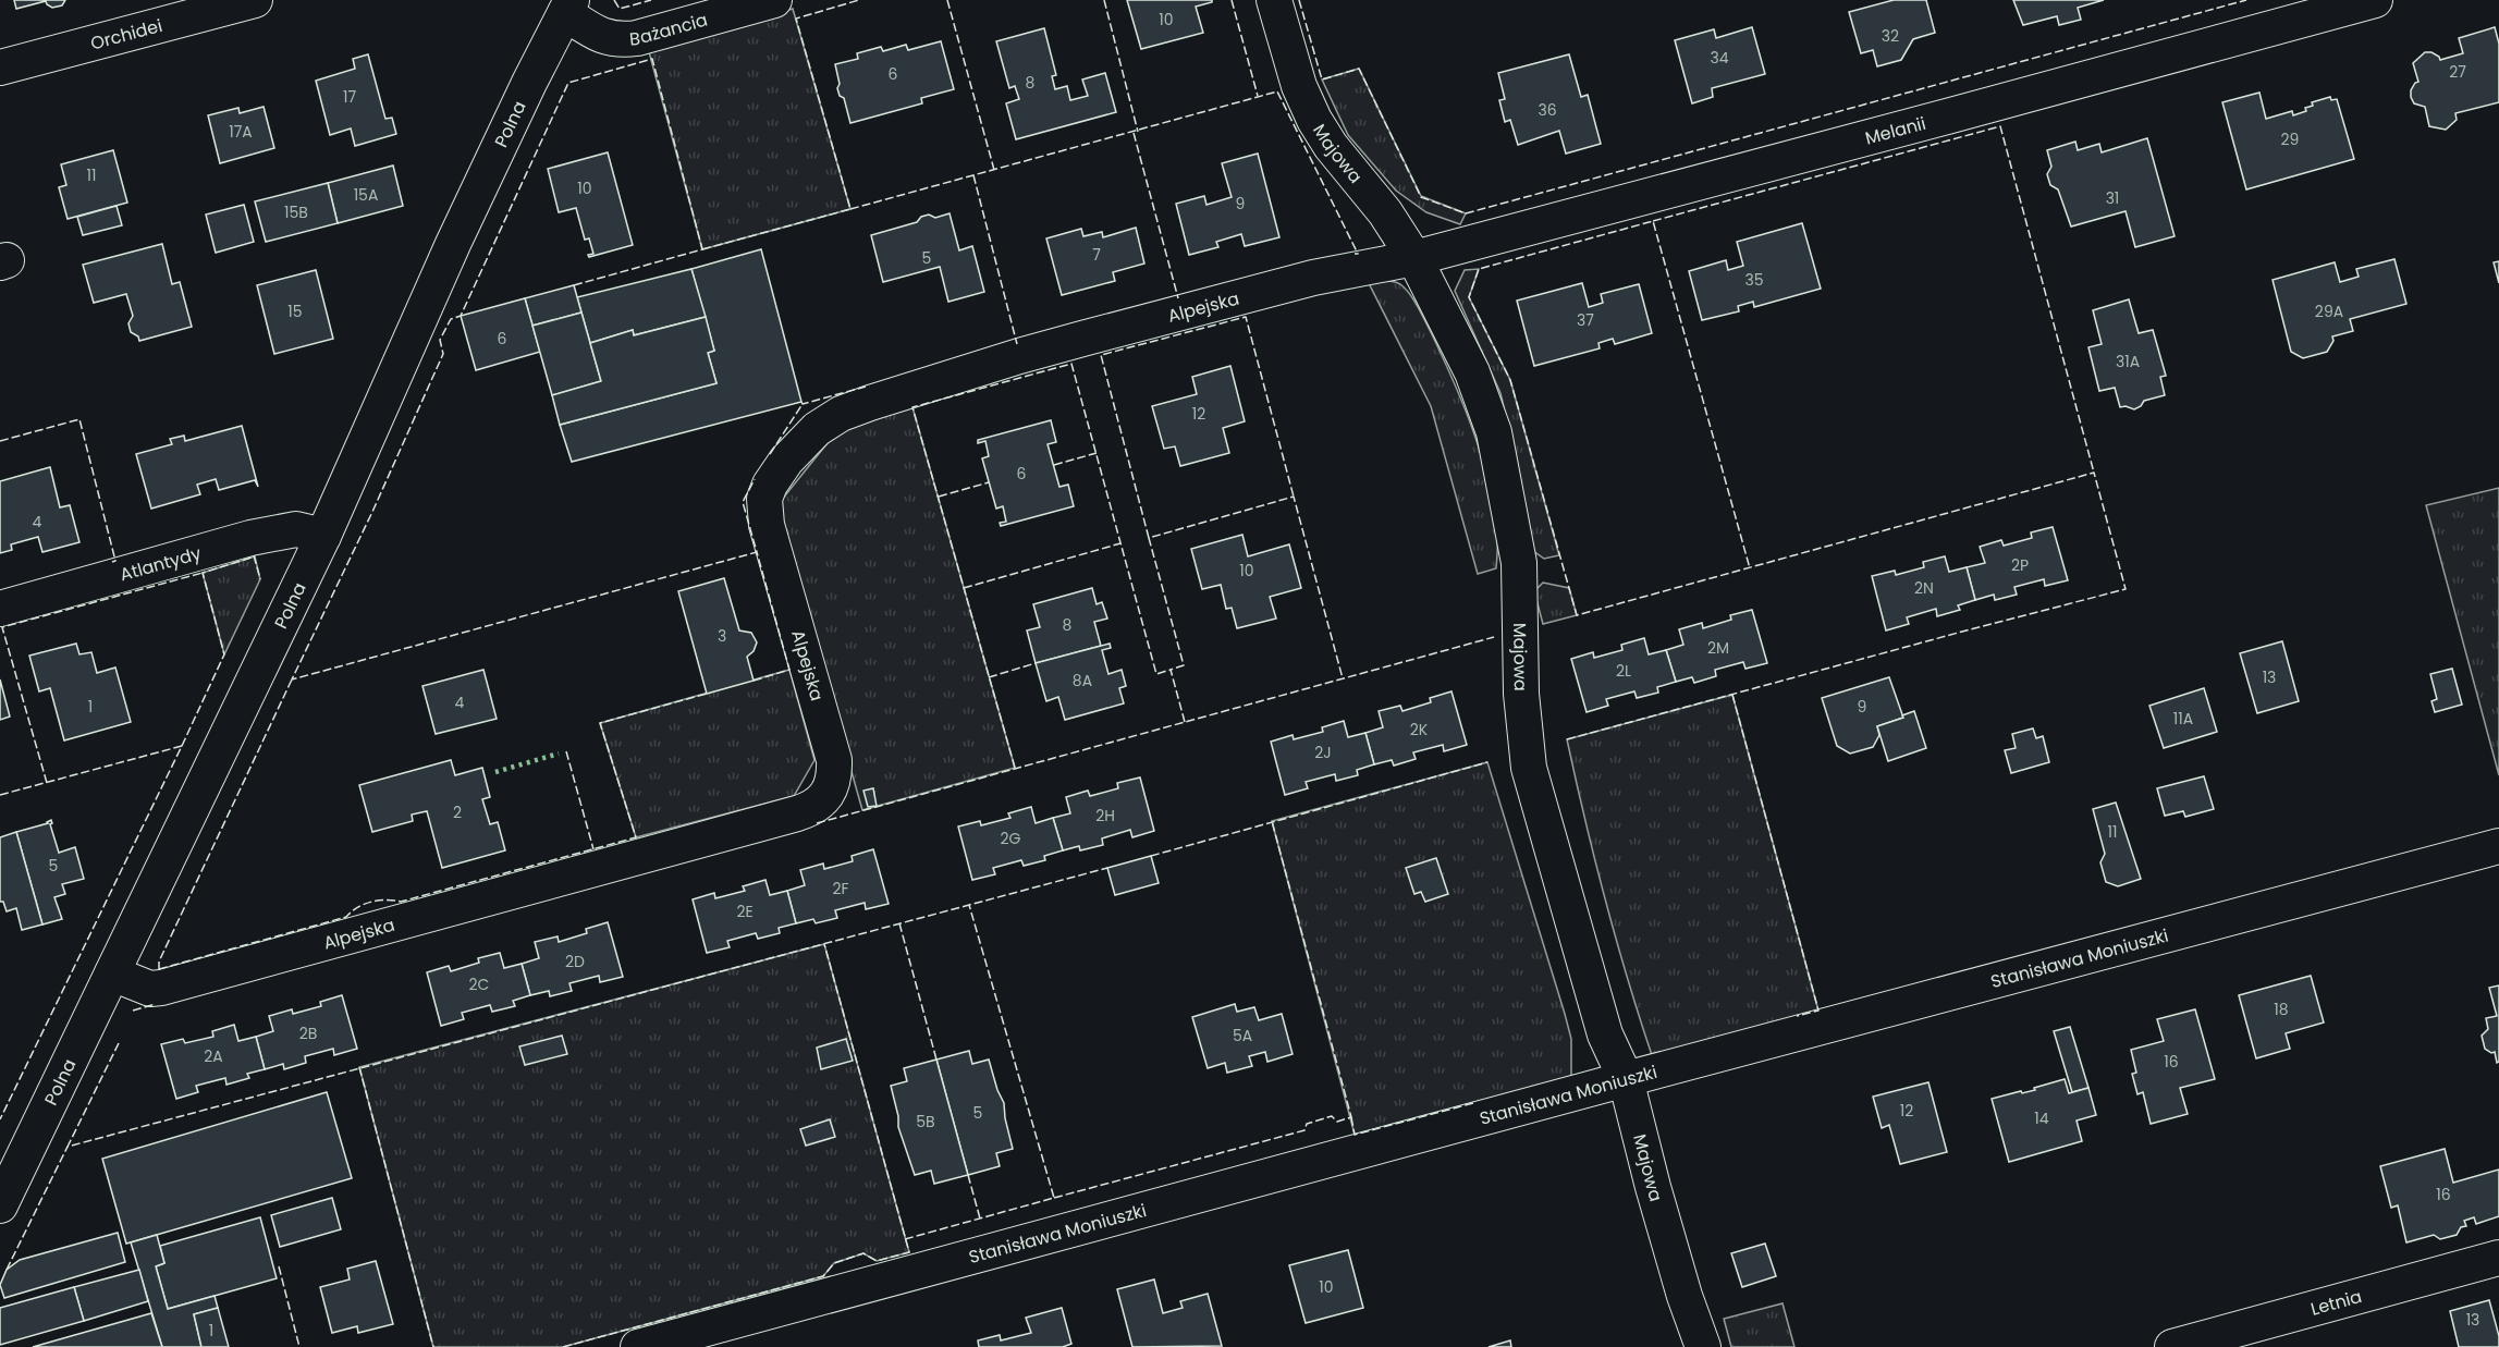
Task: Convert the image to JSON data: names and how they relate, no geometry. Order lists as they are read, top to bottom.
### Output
{
  "streets": {
    "street": [
      "Bażancia",
      "Orchidei",
      "Polna",
      "Melanii",
      "Majowa",
      "Alpejska",
      "Atlantydy",
      "Stanisława Moniuszki",
      "Letnia"
    ]
  },
  "crossings": [
    ["Bażancia", "Polna"],
    ["Polna", "Alpejska"],
    ["Polna", "Atlantydy"],
    ["Melanii", "Majowa"],
    ["Melanii", "Alpejska"],
    ["Majowa", "Alpejska"],
    ["Majowa", "Stanisława Moniuszki"]
  ],
  "house_numbers": [
    "10",
    "32",
    "34",
    "27",
    "6",
    "8",
    "17",
    "36",
    "17A",
    "29",
    "11",
    "10",
    "15A",
    "31",
    "9",
    "15B",
    "7",
    "5",
    "35",
    "15",
    "29A",
    "37",
    "6",
    "31A",
    "12",
    "6",
    "4",
    "2P",
    "10",
    "2N",
    "8",
    "3",
    "2M",
    "2L",
    "13",
    "8A",
    "4",
    "1",
    "9",
    "11A",
    "2K",
    "2J",
    "2",
    "2H",
    "11",
    "2G",
    "5",
    "2F",
    "2E",
    "2D",
    "2C",
    "18",
    "2B",
    "5A",
    "2A",
    "16",
    "12",
    "5",
    "14",
    "5B",
    "16",
    "10",
    "13",
    "1"
  ]
}
